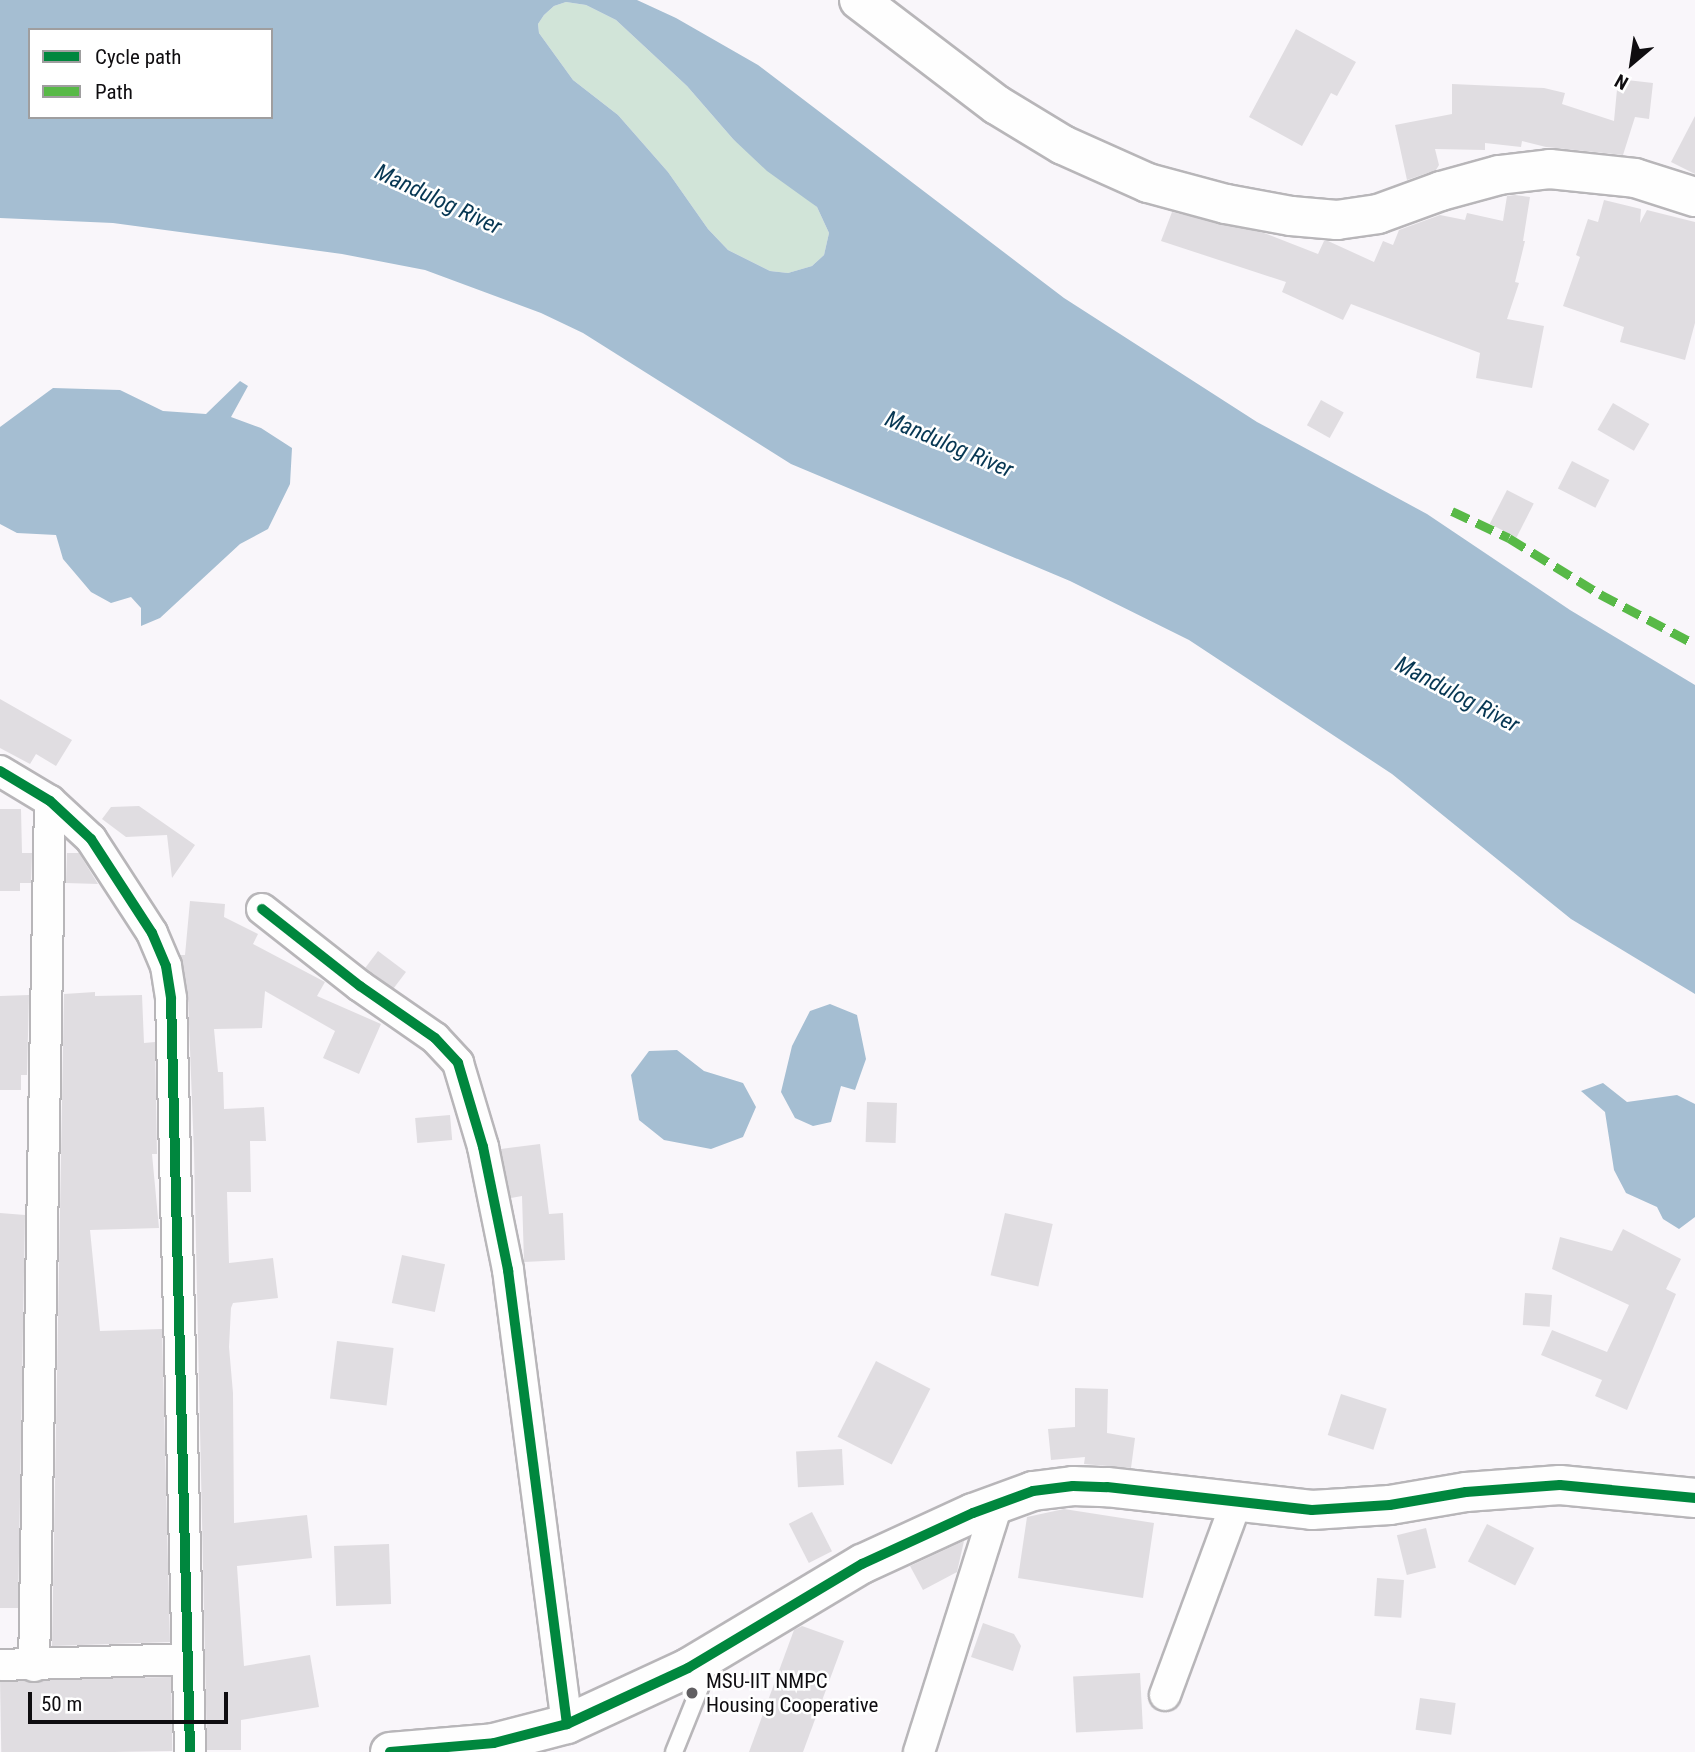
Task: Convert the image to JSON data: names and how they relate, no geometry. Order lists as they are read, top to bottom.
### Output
{
  "water": ["Mandulog River"],
  "places": ["MSU-IIT NMPC Housing Cooperative"],
  "legend": ["Cycle path", "Path"],
  "scale_bar": "50 m",
  "north": "bottom left"
}
